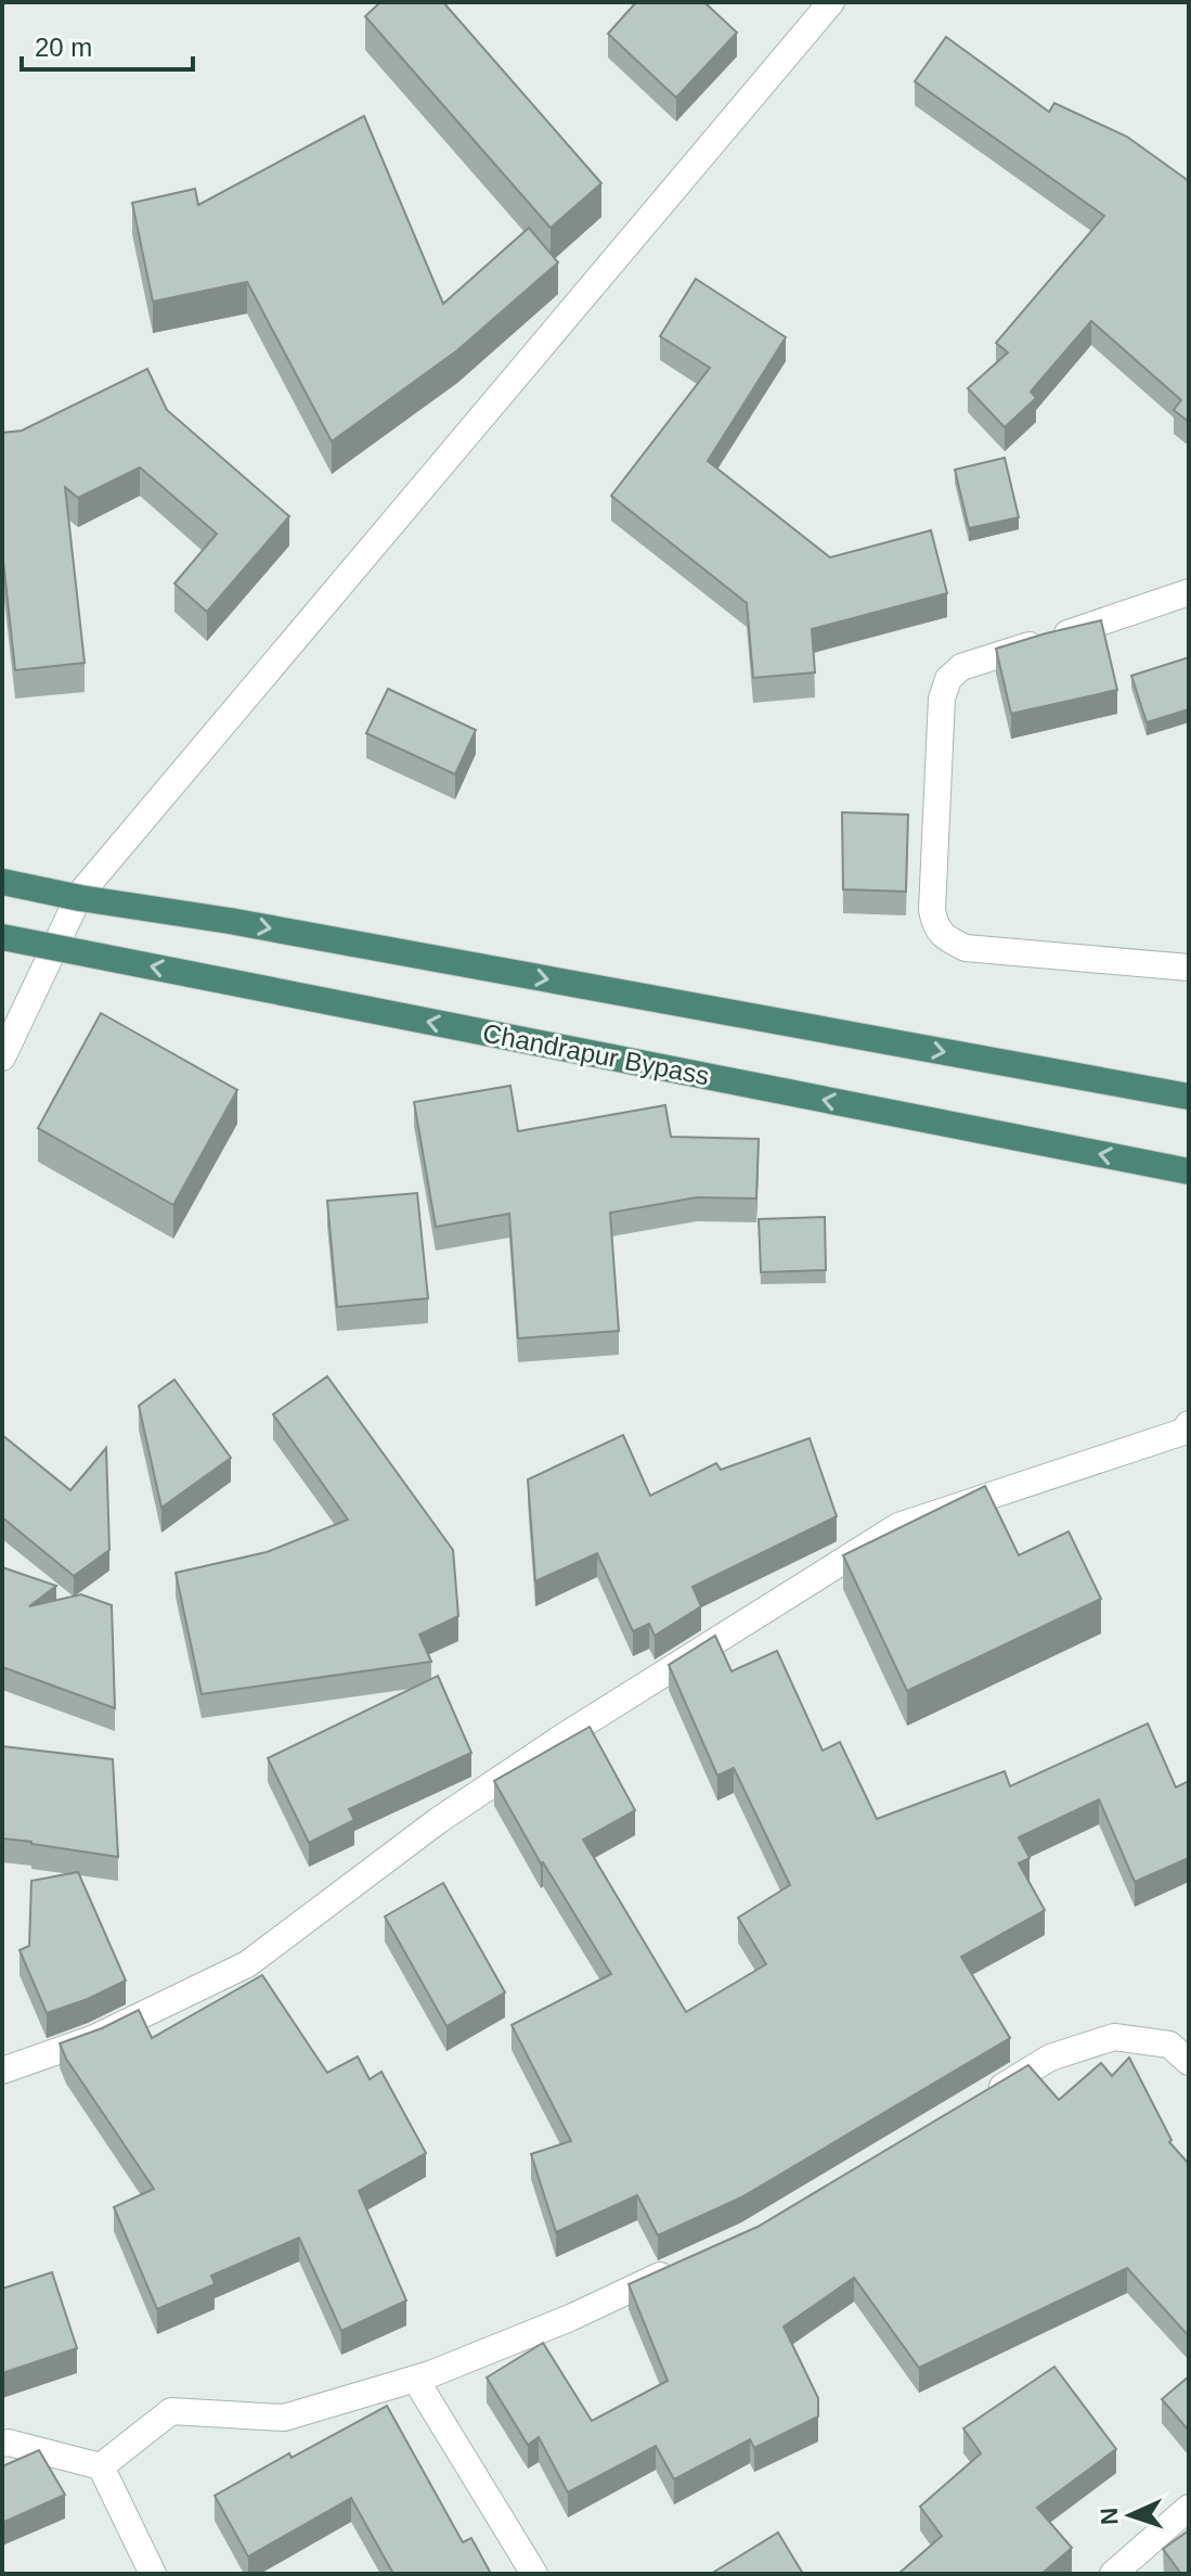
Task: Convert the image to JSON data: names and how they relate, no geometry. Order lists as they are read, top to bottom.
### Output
{
  "streets": {
    "highway": ["Chandrapur Bypass"]
  },
  "scale_bar": "20 m",
  "north": "left"
}
